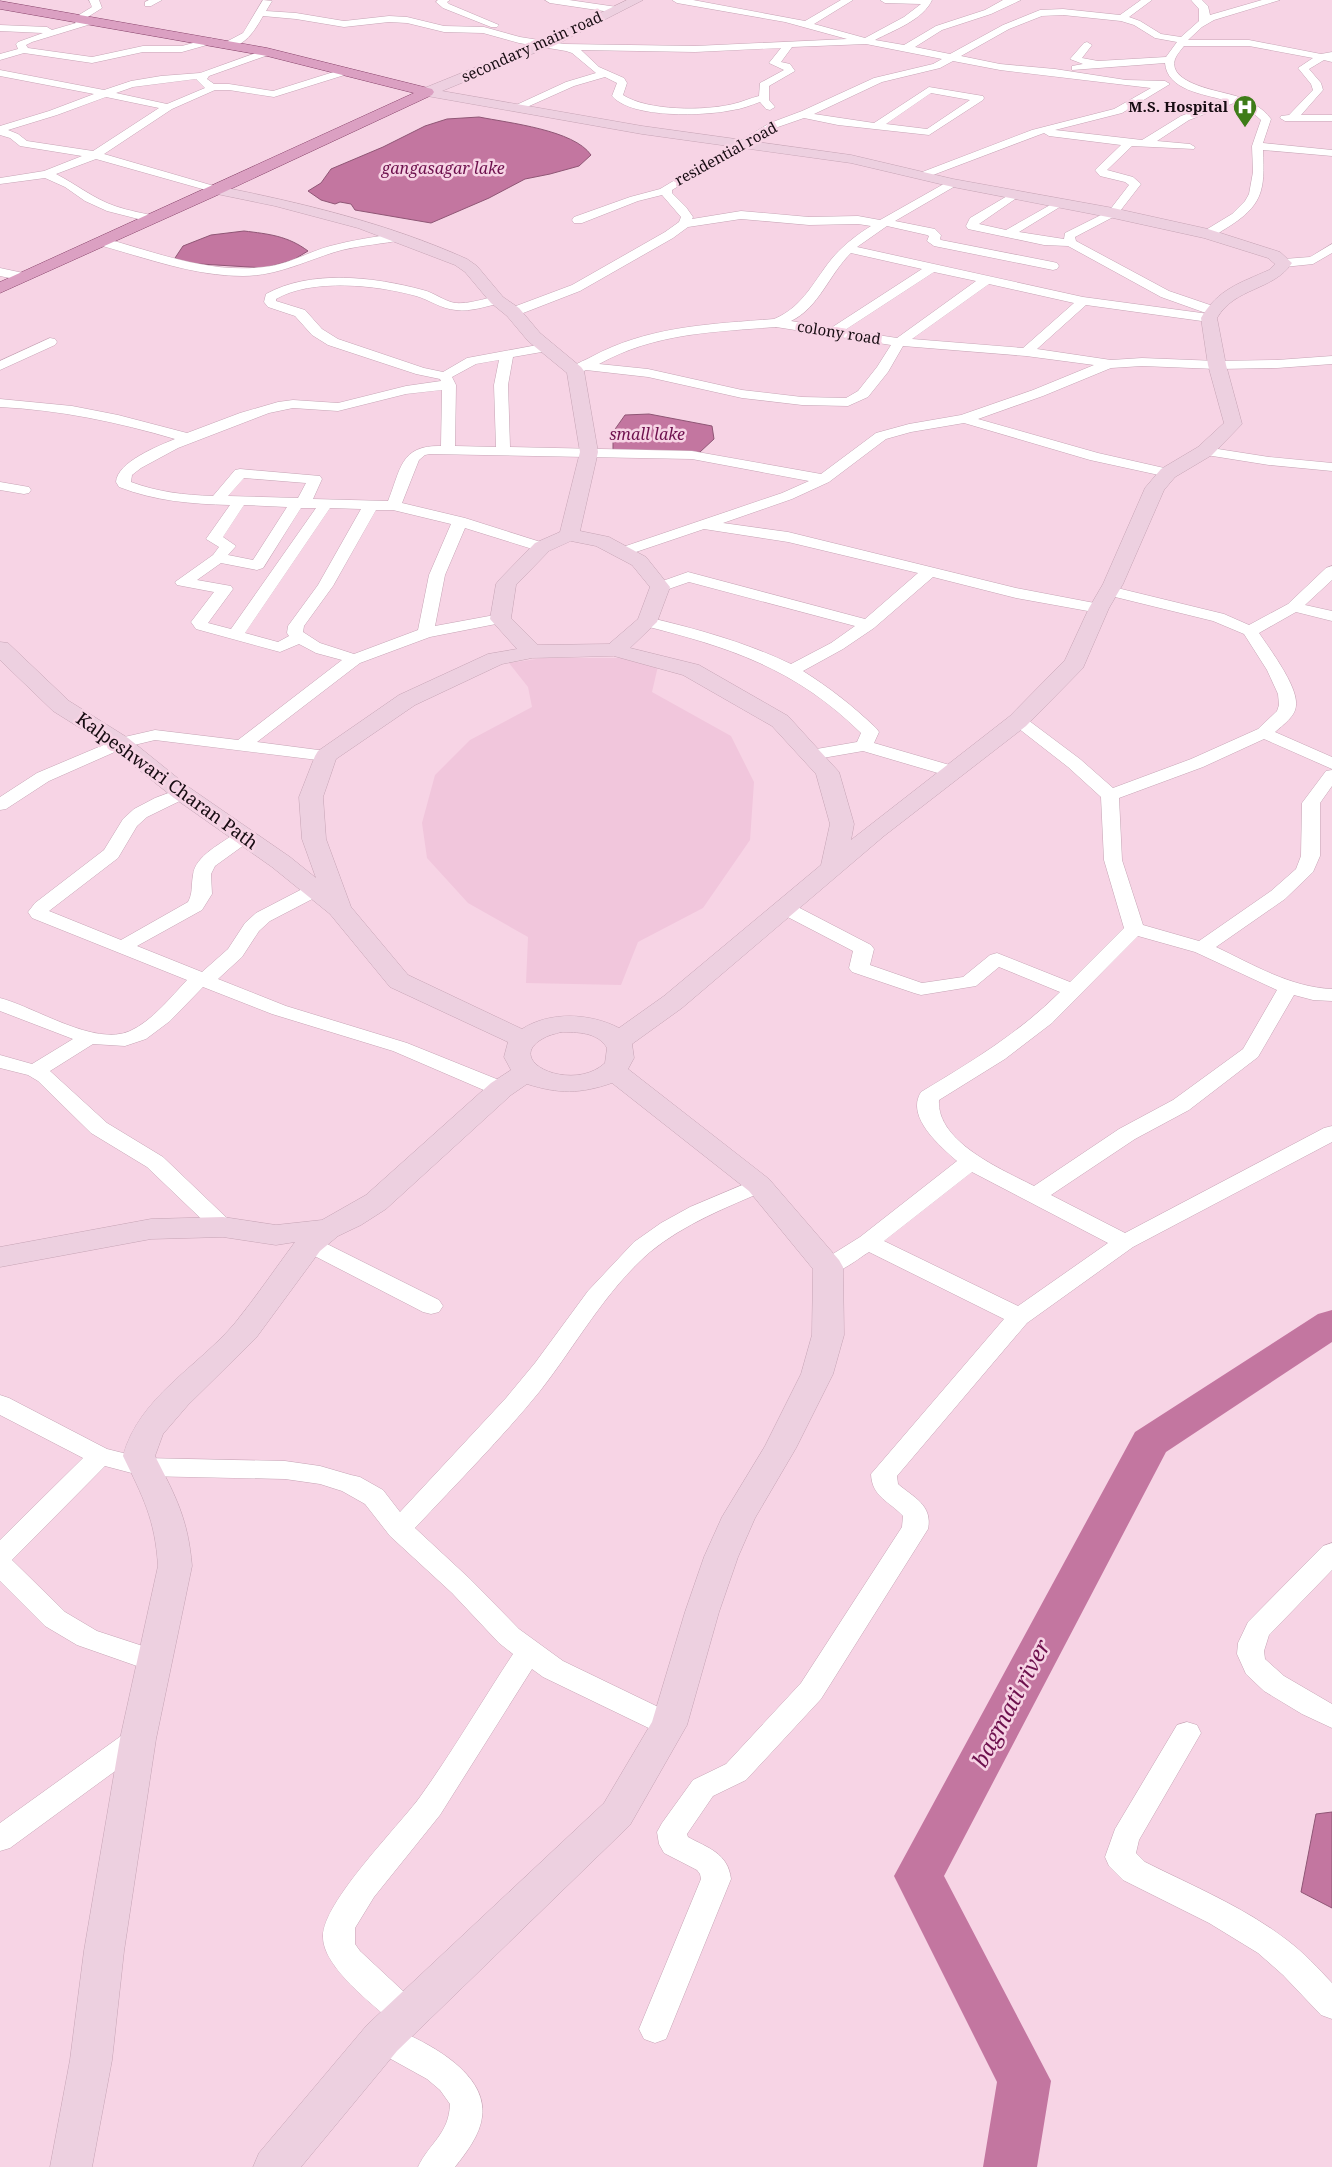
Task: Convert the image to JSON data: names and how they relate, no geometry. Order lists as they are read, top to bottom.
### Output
{
  "streets": {
    "street": [
      "secondary main road",
      "residential road",
      "colony road",
      "Kalpeshwari Charan Path"
    ]
  },
  "water": ["gangasagar lake", "small lake", "bagmati river"],
  "places": {
    "hospital": ["M.S. Hospital"]
  }
}
